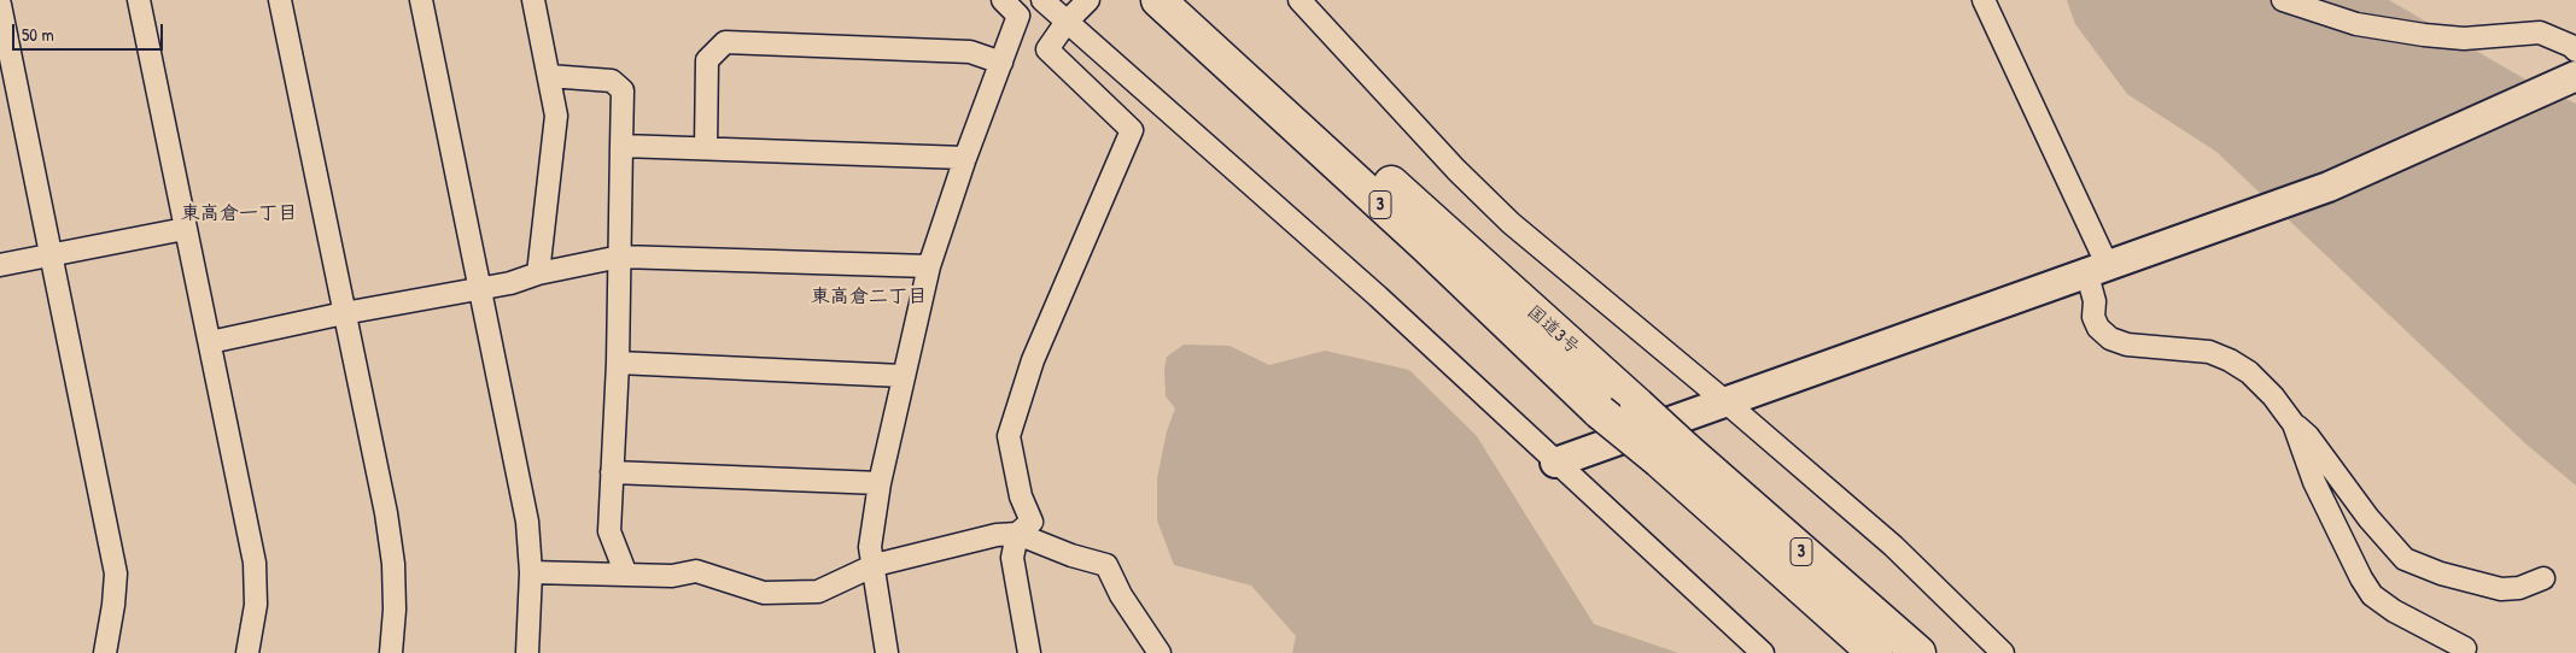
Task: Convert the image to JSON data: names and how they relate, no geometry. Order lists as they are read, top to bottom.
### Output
{
  "streets": {
    "highway": ["3", "国道3号"]
  },
  "districts": ["東高倉一丁目", "東高倉二丁目"],
  "scale_bar": "50 m"
}
